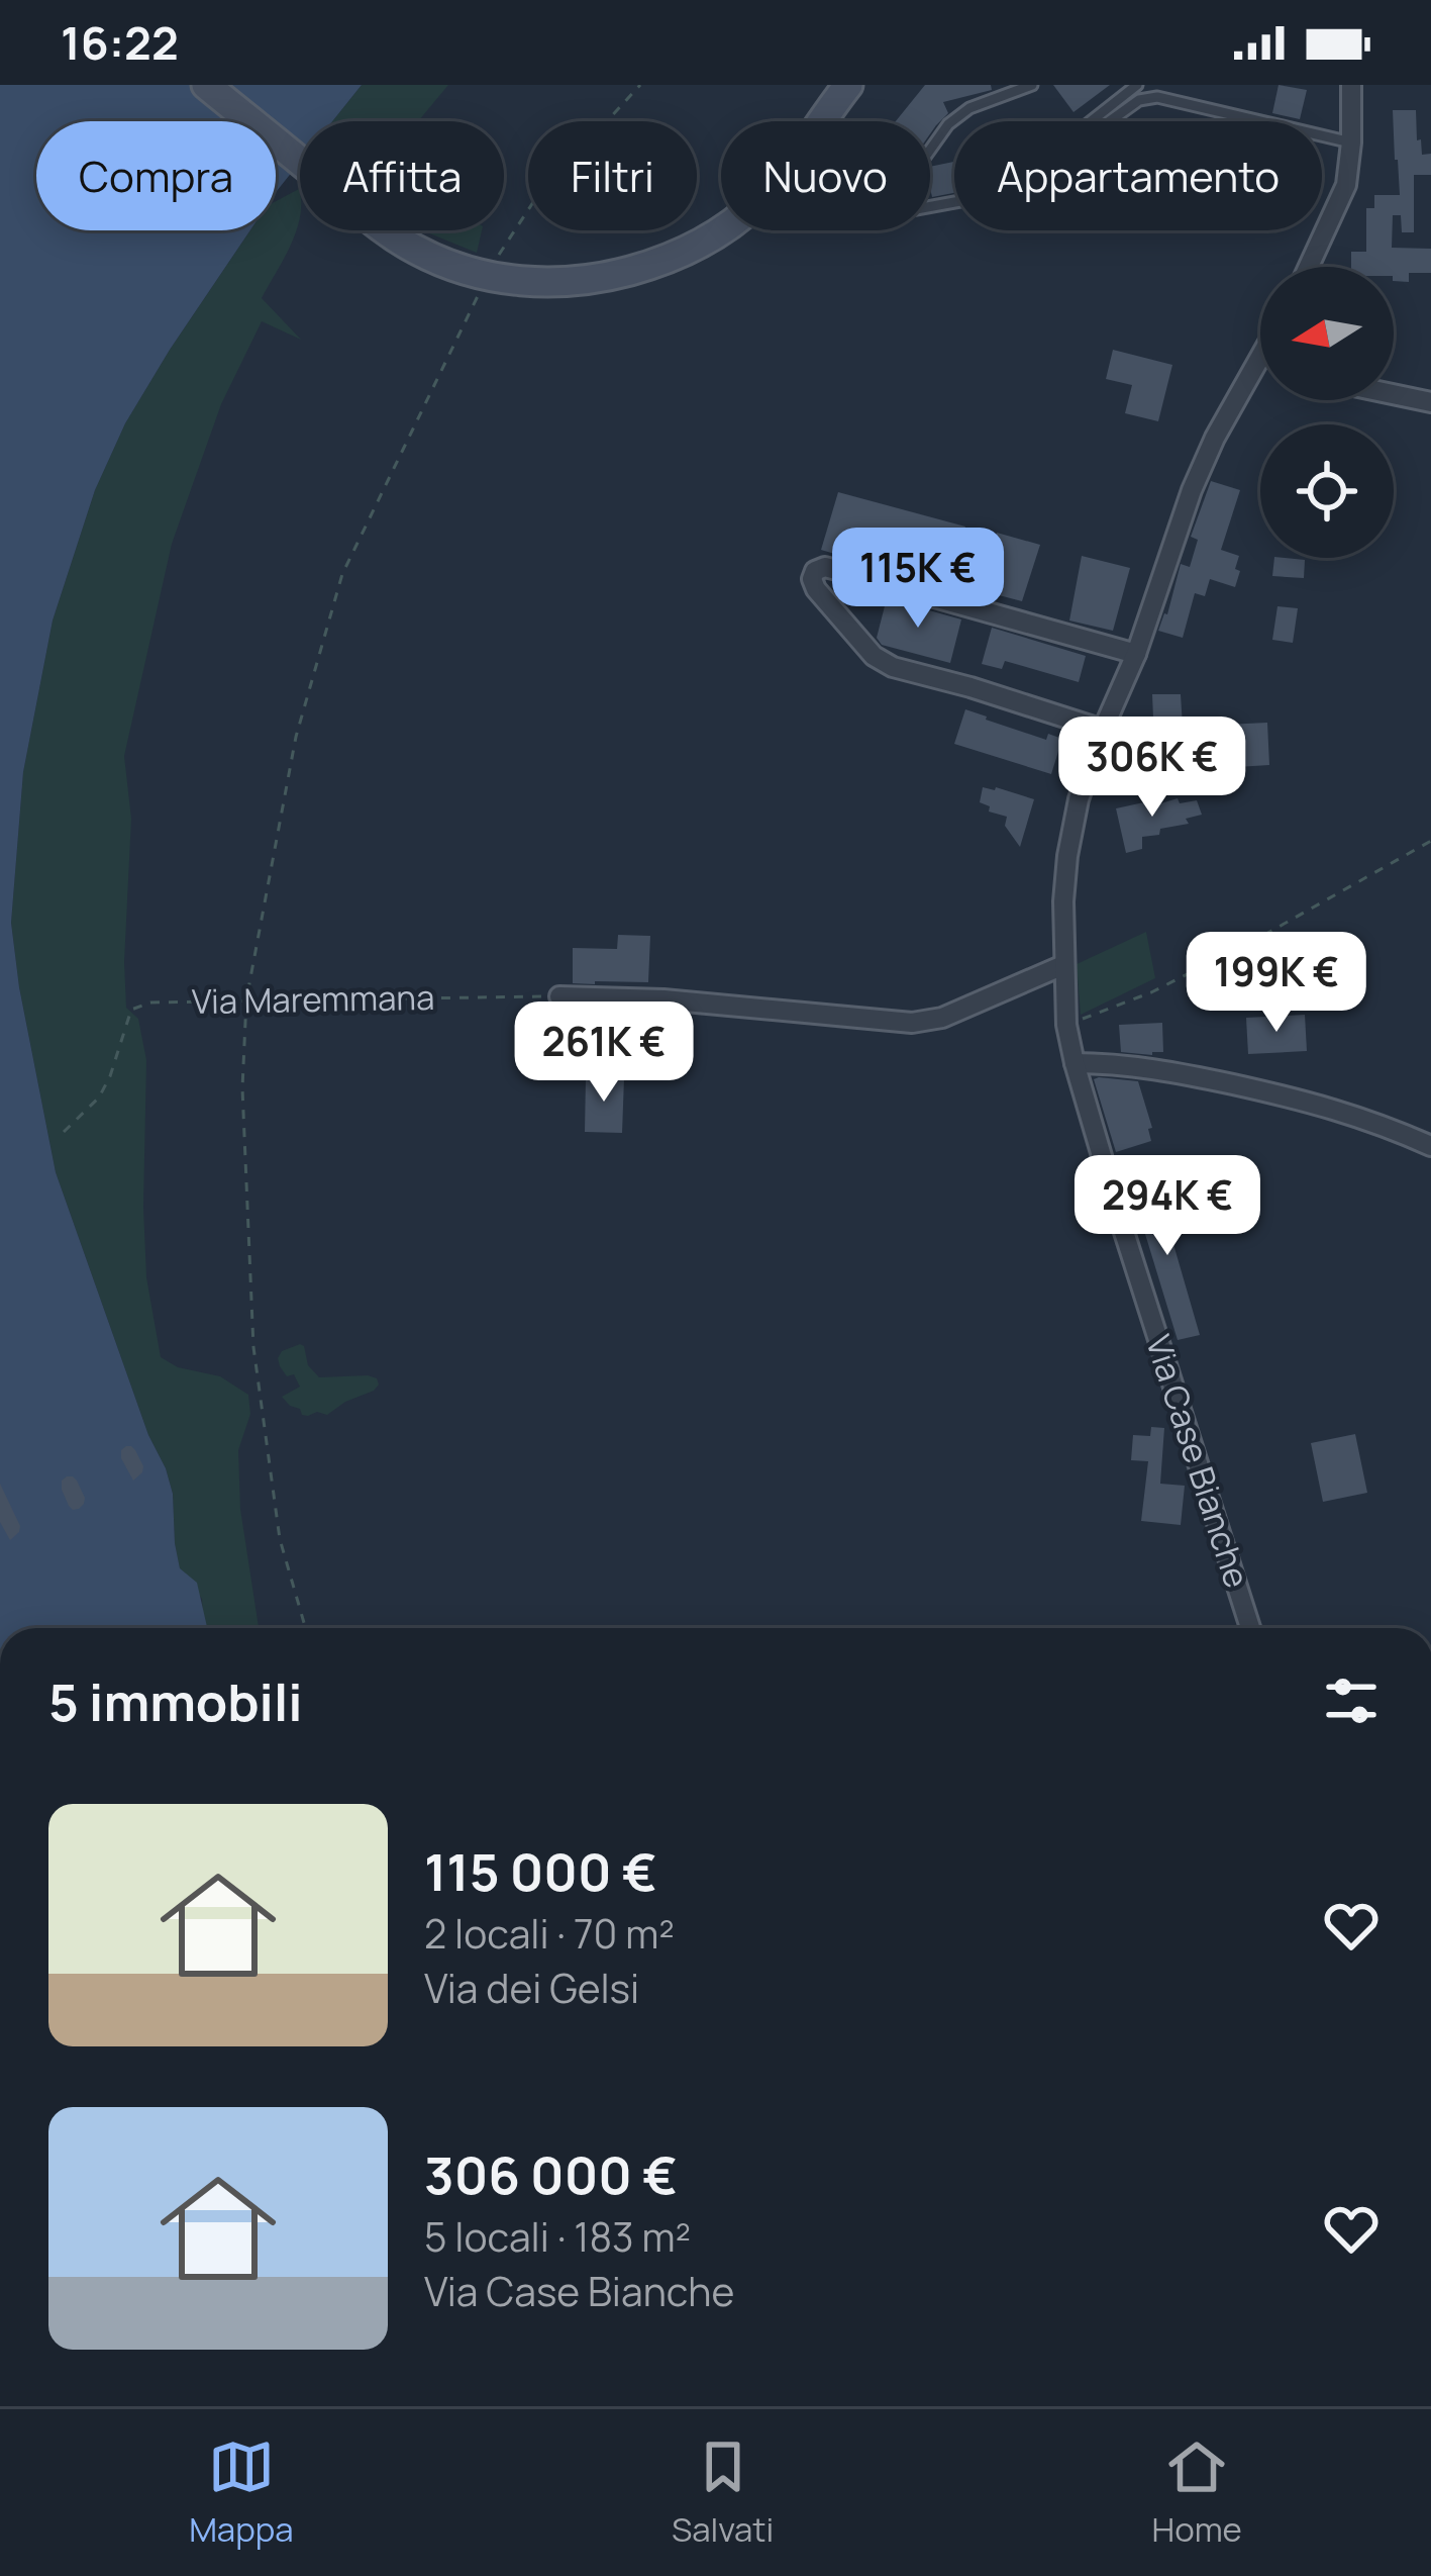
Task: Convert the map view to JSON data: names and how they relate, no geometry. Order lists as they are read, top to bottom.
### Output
{
  "streets": {
    "street": ["Via Case Bianche"],
    "path": ["Via Maremmana"]
  },
  "north": "left",
  "page": {
    "status": "16:22",
    "chip": [
      "Compra",
      "Affitta",
      "Filtri",
      "Nuovo",
      "Appartamento"
    ],
    "price": [
      "115K €",
      "306K €",
      "199K €",
      "261K €",
      "294K €"
    ],
    "heading": "5 immobili",
    "list": [
      {
        "name": "115 000 €",
        "note": "2 locali · 70 m² · Via dei Gelsi"
      },
      {
        "name": "306 000 €",
        "note": "5 locali · 183 m² · Via Case Bianche"
      }
    ],
    "tabs": ["Mappa", "Salvati", "Home"]
  }
}
